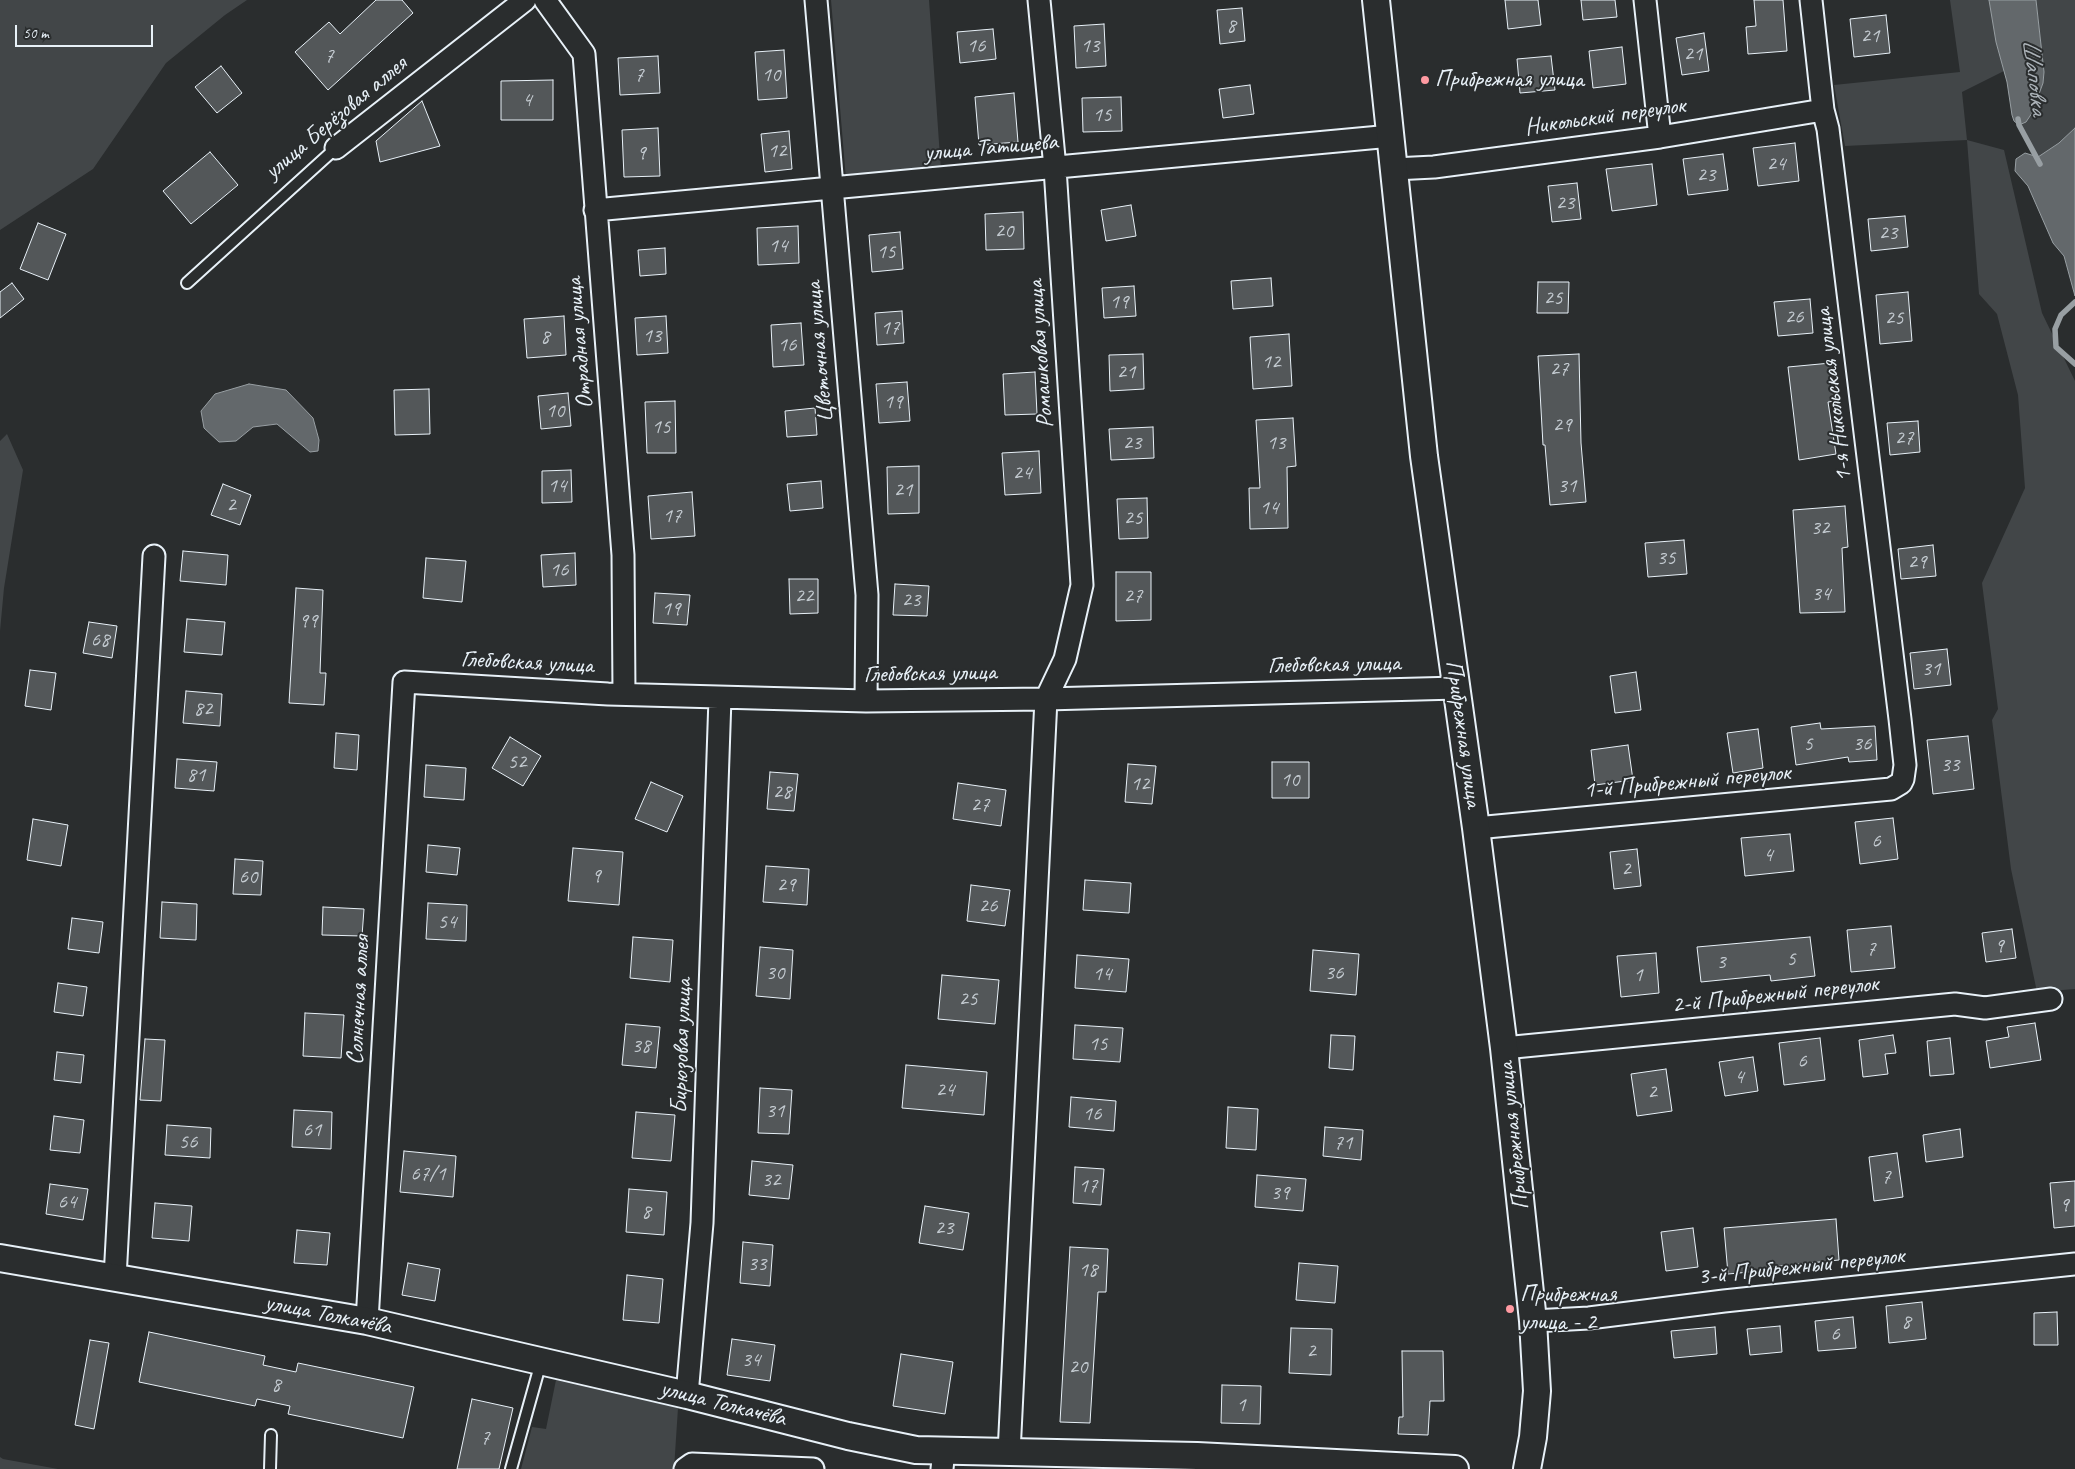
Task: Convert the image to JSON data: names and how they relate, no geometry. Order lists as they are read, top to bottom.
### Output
{
  "streets": {
    "street": [
      "Никольский переулок",
      "улица Берёзовая аллея",
      "улица Татищева",
      "Отрадная улица",
      "Цветочная улица",
      "Ромашковая улица",
      "1-я Никольская улица",
      "Глебовская улица",
      "Прибрежная улица",
      "1-й Прибрежный переулок",
      "2-й Прибрежный переулок",
      "Солнечная аллея",
      "Бирюзовая улица",
      "3-й Прибрежный переулок",
      "улица Толкачёва"
    ]
  },
  "crossings": [
    ["Никольский переулок", "1-я Никольская улица"],
    ["Никольский переулок", "Прибрежная улица"],
    ["улица Татищева", "Отрадная улица"],
    ["улица Татищева", "Цветочная улица"],
    ["улица Татищева", "Ромашковая улица"],
    ["улица Татищева", "Прибрежная улица"],
    ["Отрадная улица", "Глебовская улица"],
    ["Цветочная улица", "Глебовская улица"],
    ["Ромашковая улица", "Глебовская улица"],
    ["1-я Никольская улица", "1-й Прибрежный переулок"],
    ["Глебовская улица", "Прибрежная улица"],
    ["Глебовская улица", "Солнечная аллея"],
    ["Глебовская улица", "Бирюзовая улица"],
    ["Прибрежная улица", "1-й Прибрежный переулок"],
    ["Прибрежная улица", "2-й Прибрежный переулок"],
    ["Прибрежная улица", "3-й Прибрежный переулок"],
    ["Солнечная аллея", "улица Толкачёва"],
    ["Бирюзовая улица", "улица Толкачёва"]
  ],
  "water": ["Шаповка"],
  "places": ["Прибрежная улица", "Прибрежная улица - 2"],
  "house_numbers": [
    "8",
    "21",
    "16",
    "13",
    "21",
    "7",
    "7",
    "10",
    "4",
    "15",
    "12",
    "9",
    "24",
    "23",
    "23",
    "20",
    "23",
    "14",
    "15",
    "25",
    "19",
    "26",
    "25",
    "17",
    "13",
    "8",
    "16",
    "12",
    "27",
    "21",
    "19",
    "10",
    "29",
    "15",
    "27",
    "23",
    "13",
    "24",
    "14",
    "31",
    "21",
    "2",
    "14",
    "17",
    "25",
    "32",
    "35",
    "29",
    "16",
    "34",
    "22",
    "27",
    "23",
    "19",
    "99",
    "68",
    "31",
    "82",
    "5",
    "36",
    "52",
    "33",
    "81",
    "10",
    "12",
    "28",
    "27",
    "6",
    "4",
    "2",
    "9",
    "60",
    "29",
    "26",
    "54",
    "9",
    "7",
    "5",
    "3",
    "30",
    "36",
    "14",
    "1",
    "25",
    "15",
    "38",
    "6",
    "4",
    "24",
    "2",
    "31",
    "16",
    "61",
    "56",
    "71",
    "67/1",
    "7",
    "32",
    "17",
    "39",
    "64",
    "9",
    "8",
    "23",
    "33",
    "18",
    "8",
    "6",
    "2",
    "34",
    "20",
    "8",
    "1",
    "7"
  ],
  "scale_bar": "50 m"
}
